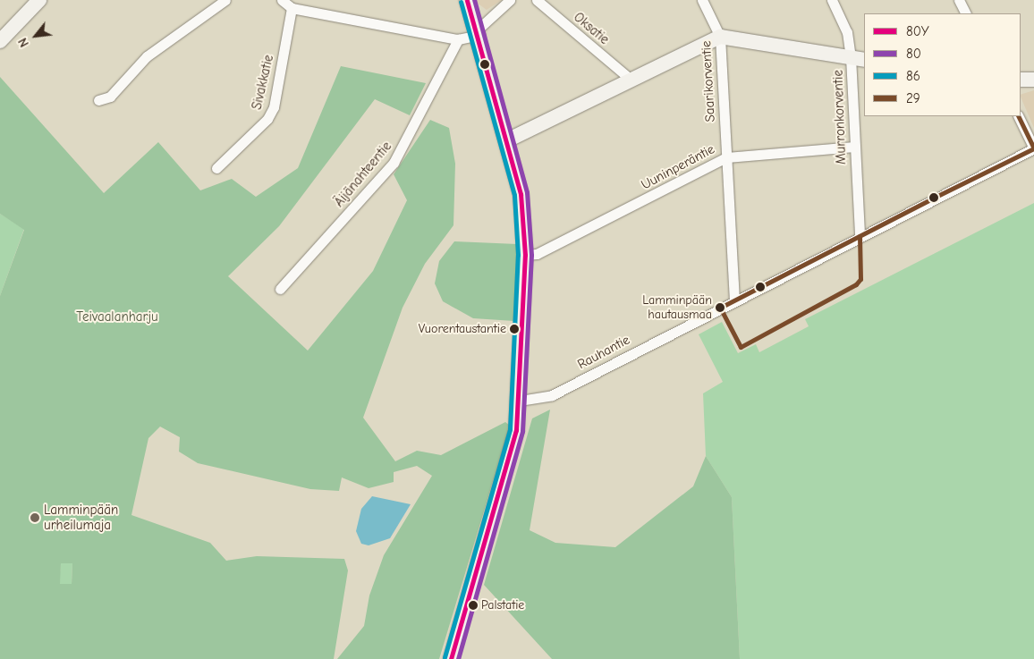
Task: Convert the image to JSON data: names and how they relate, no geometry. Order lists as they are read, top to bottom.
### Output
{
  "streets": {
    "street": [
      "Oksatie",
      "Saarikorventie",
      "Sivakkatie",
      "Murronkorventie",
      "Uuninperäntie",
      "Äijänahteentie",
      "Rauhantie"
    ]
  },
  "crossings": [
    ["Saarikorventie", "Uuninperäntie"],
    ["Saarikorventie", "Rauhantie"],
    ["Murronkorventie", "Uuninperäntie"],
    ["Murronkorventie", "Rauhantie"]
  ],
  "parks": ["Teivaalanharju"],
  "places": [
    "Lamminpään hautausmaa",
    "Vuorentaustantie",
    "Lamminpään urheilumaja",
    "Palstatie"
  ],
  "lines": [
    "transit line 80Y",
    "transit line 80",
    "transit line 86",
    "transit line 29"
  ],
  "legend": [
    "80Y",
    "80",
    "86",
    "29"
  ],
  "north": "bottom left"
}
